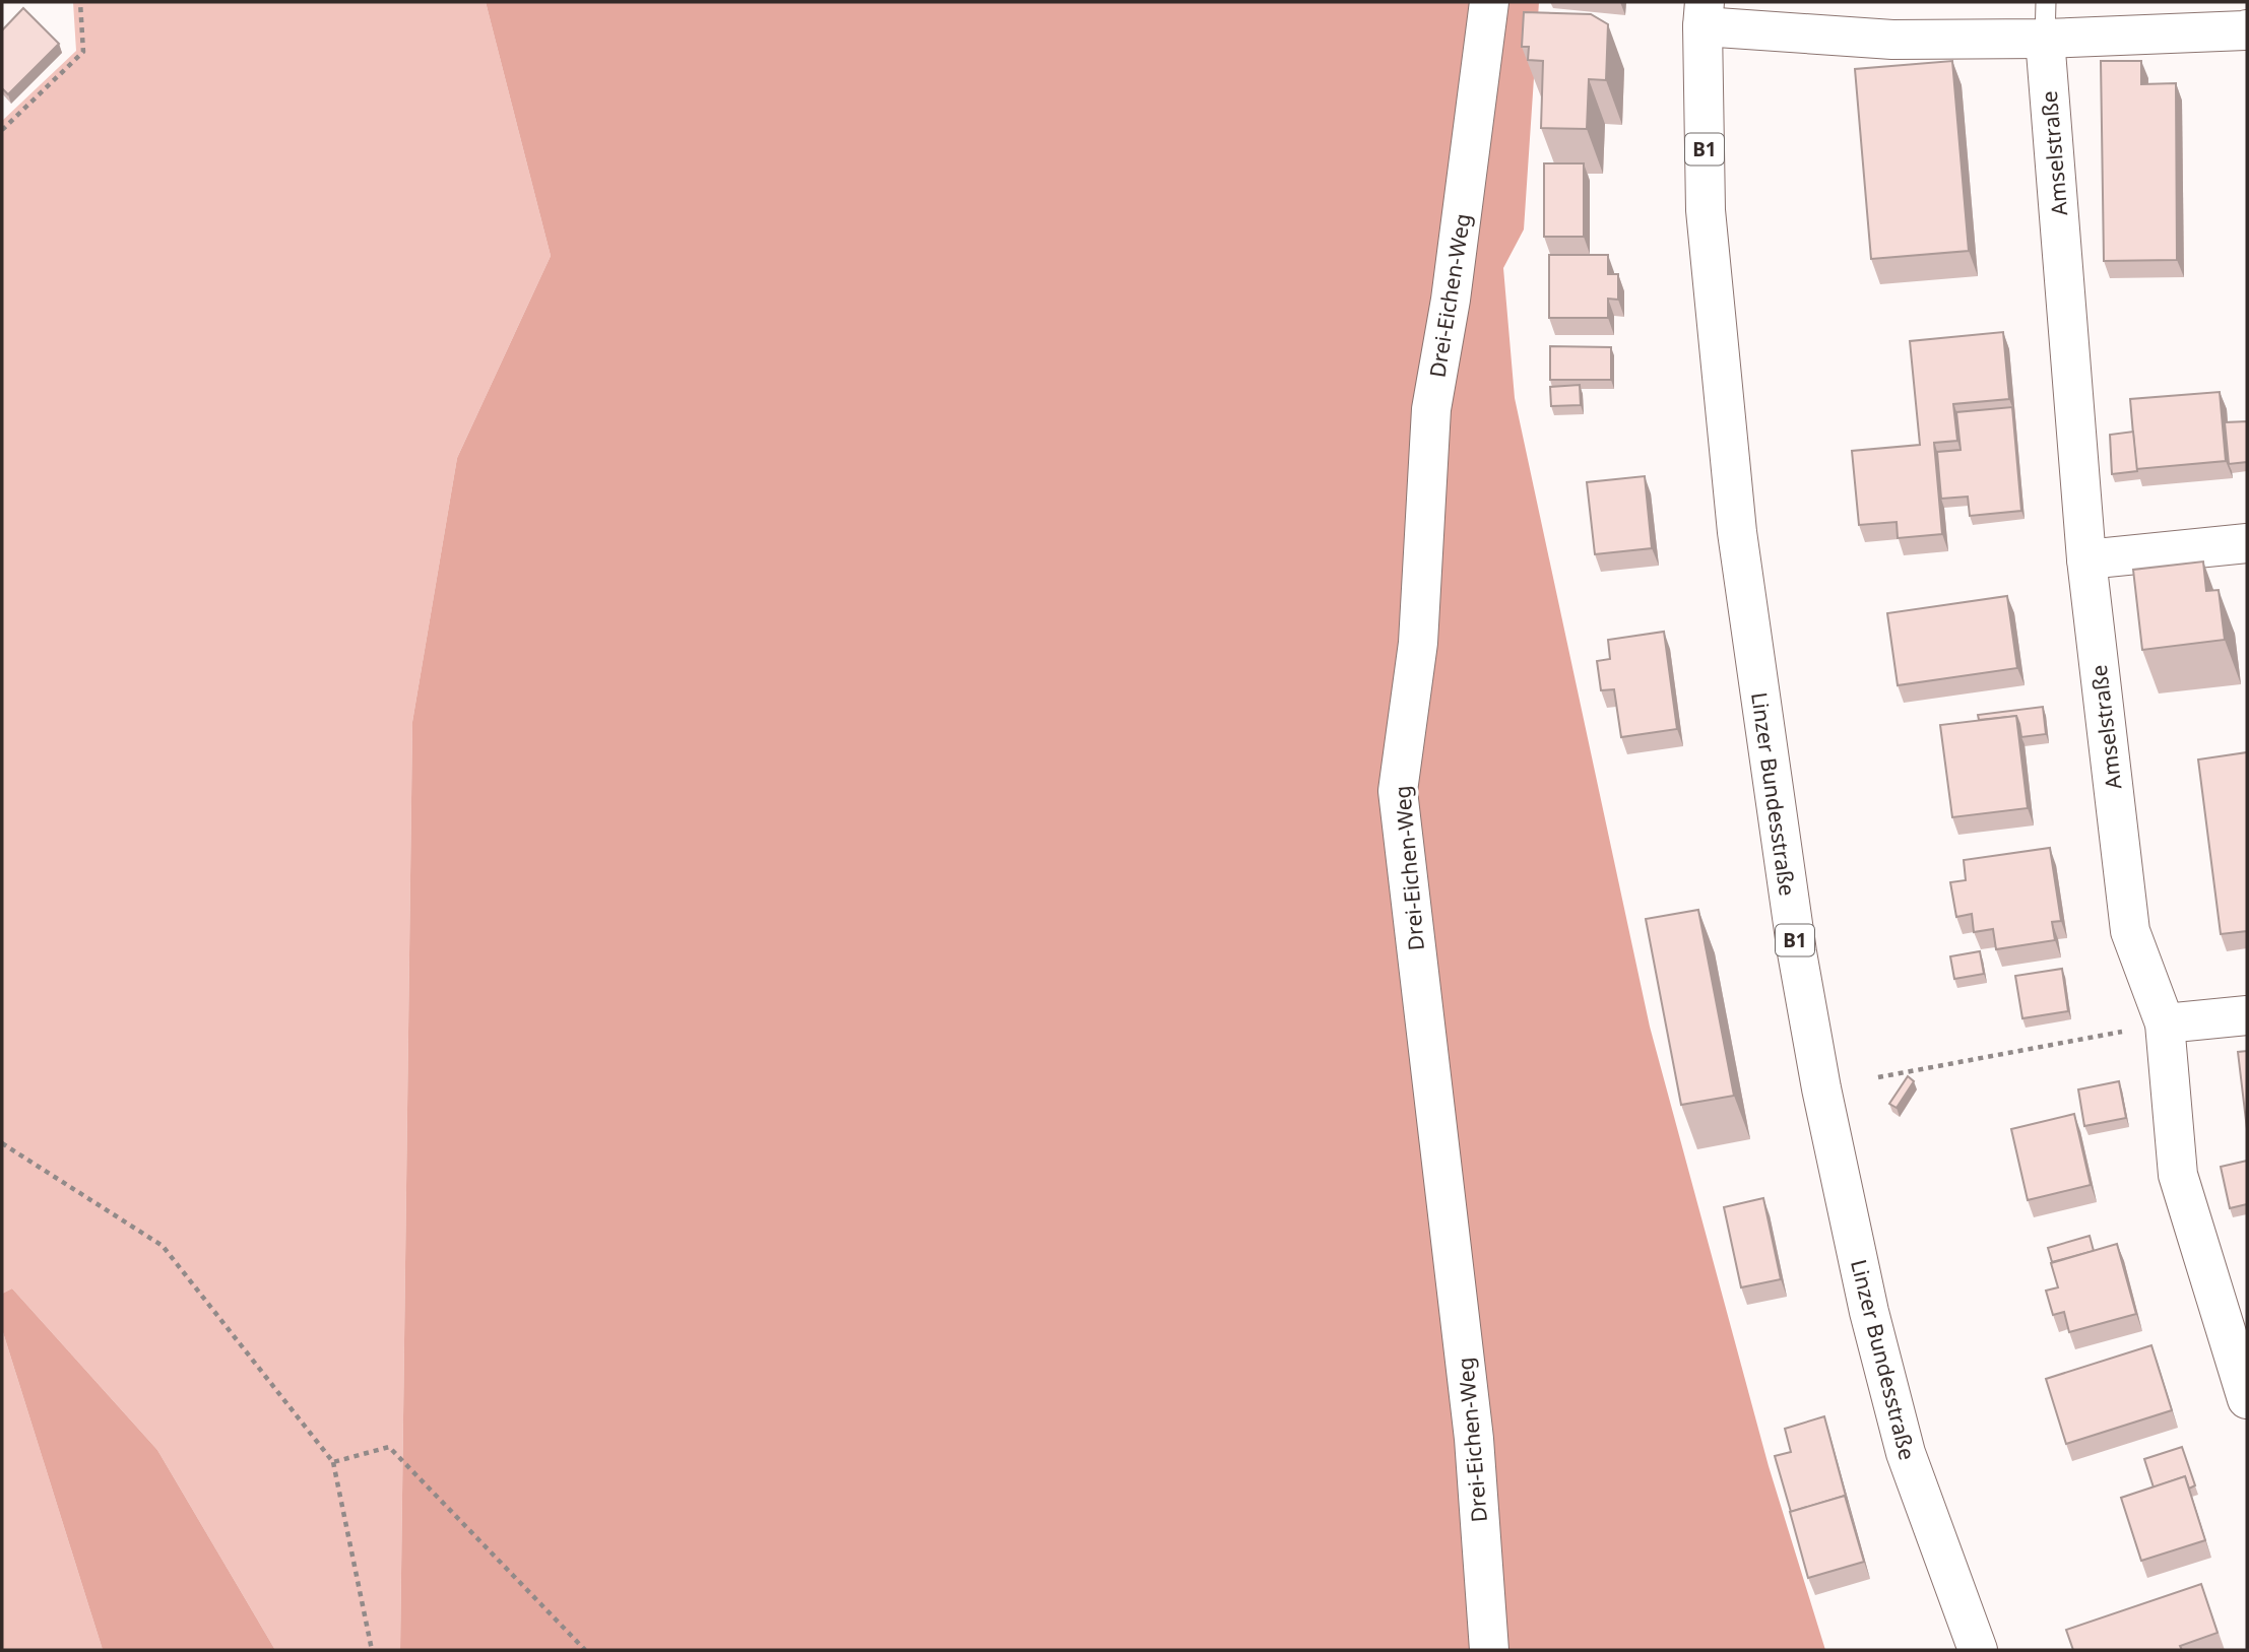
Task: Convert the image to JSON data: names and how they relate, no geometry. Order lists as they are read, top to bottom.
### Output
{
  "streets": {
    "street": [
      "B1",
      "Amselstraße",
      "Drei-Eichen-Weg",
      "Linzer Bundesstraße"
    ]
  }
}
